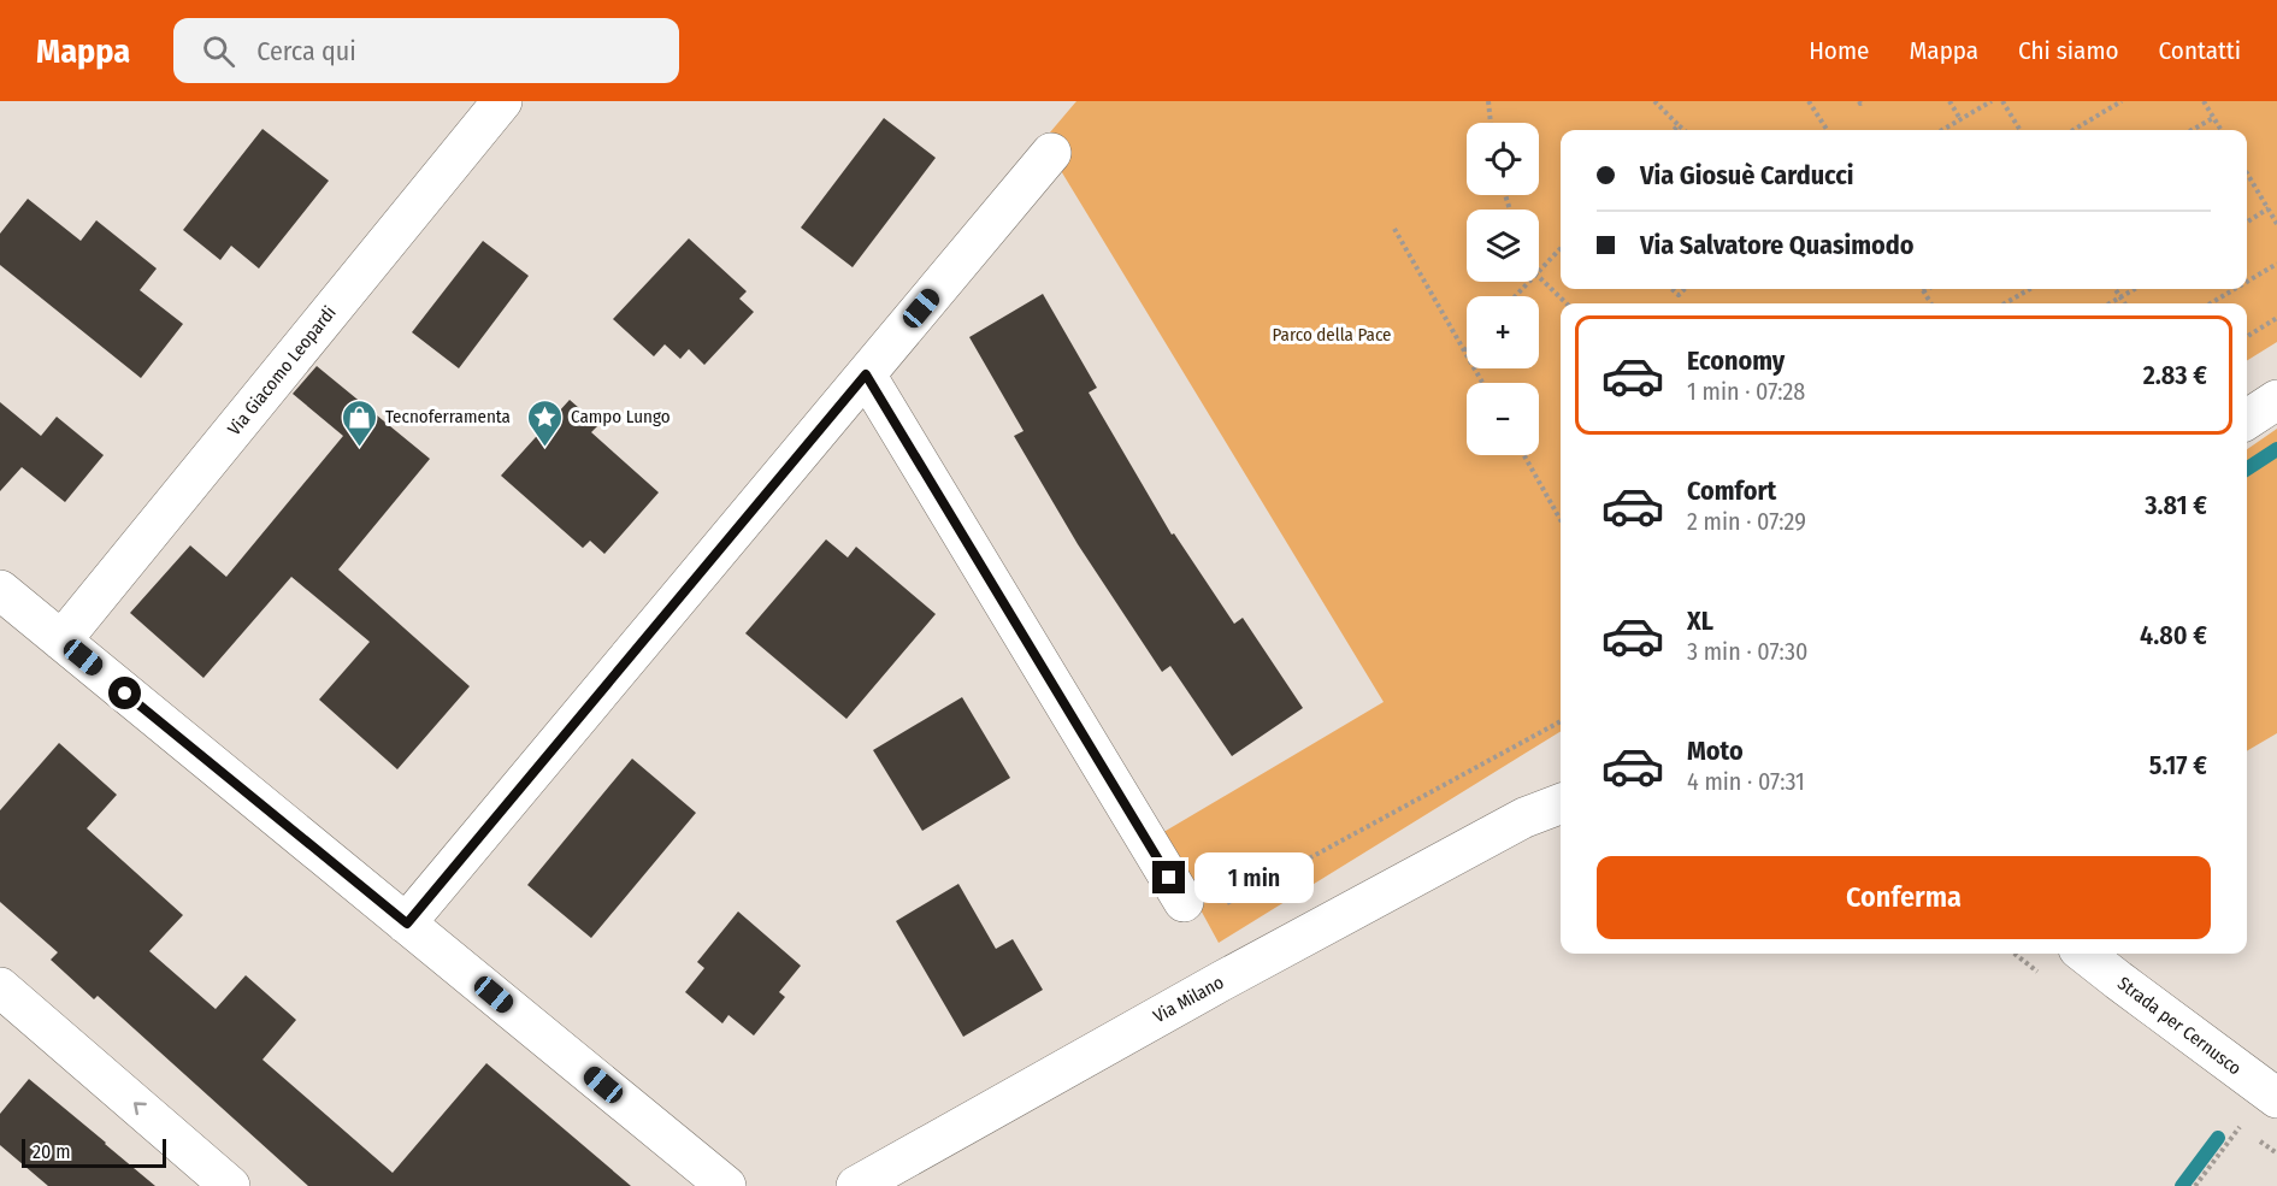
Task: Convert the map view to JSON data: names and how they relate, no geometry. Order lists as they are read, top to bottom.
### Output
{
  "streets": {
    "street": ["Via Giacomo Leopardi", "Via Milano", "Strada per Cernusco"]
  },
  "parks": ["Parco della Pace"],
  "places": {
    "shop": ["Tecnoferramenta"],
    "place": ["Campo Lungo"]
  },
  "scale_bar": "20 m",
  "page": {
    "header": "Mappa",
    "search": "Cerca qui",
    "nav": [
      "Home",
      "Mappa",
      "Chi siamo",
      "Contatti"
    ],
    "map_buttons": ["+", "−"],
    "banner": ["Via Giosuè Carducci", "Via Salvatore Quasimodo"],
    "list": [
      {
        "name": "Economy",
        "note": "1 min · 07:28",
        "value": "2.83 €"
      },
      {
        "name": "Comfort",
        "note": "2 min · 07:29",
        "value": "3.81 €"
      },
      {
        "name": "XL",
        "note": "3 min · 07:30",
        "value": "4.80 €"
      },
      {
        "name": "Moto",
        "note": "4 min · 07:31",
        "value": "5.17 €"
      }
    ],
    "buttons": "Conferma",
    "bubble": "1 min",
    "scale": "20 m"
  }
}
